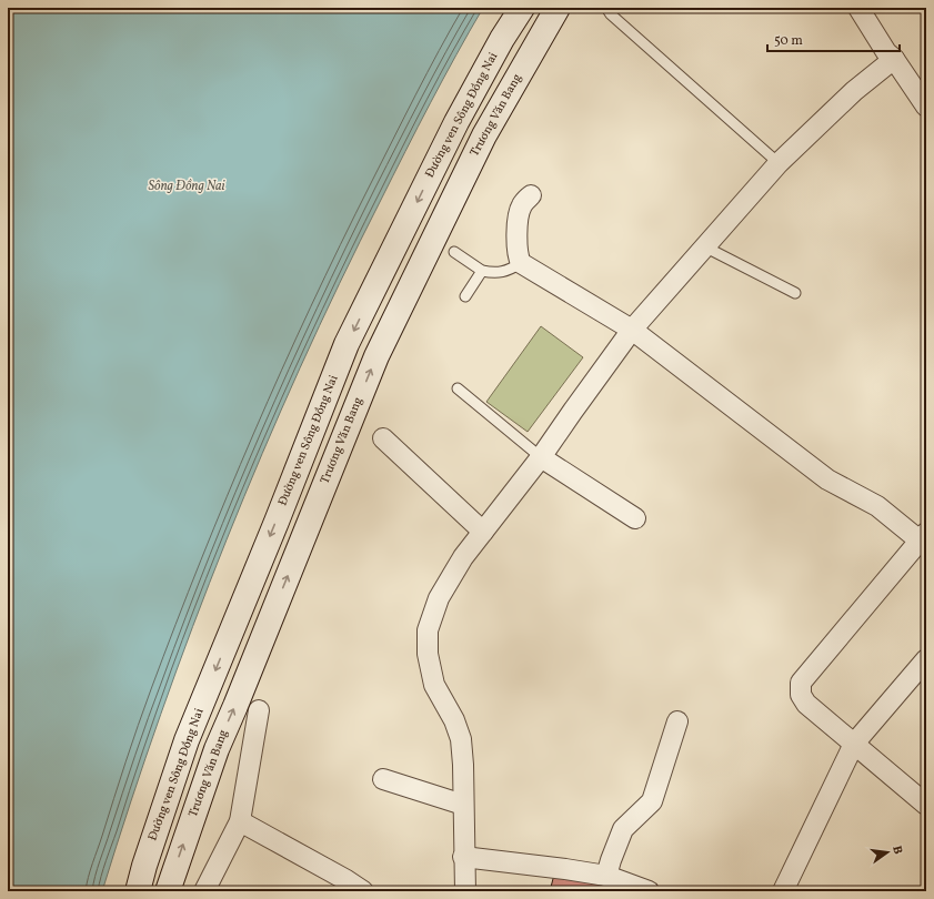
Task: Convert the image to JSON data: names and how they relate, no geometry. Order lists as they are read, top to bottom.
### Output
{
  "streets": {
    "main road": ["Đường ven Sông Đồng Nai", "Trương Văn Bang"]
  },
  "one_way": ["Đường ven Sông Đồng Nai", "Trương Văn Bang"],
  "water": ["Sông Đồng Nai"],
  "scale_bar": "50 m",
  "north": "right"
}
